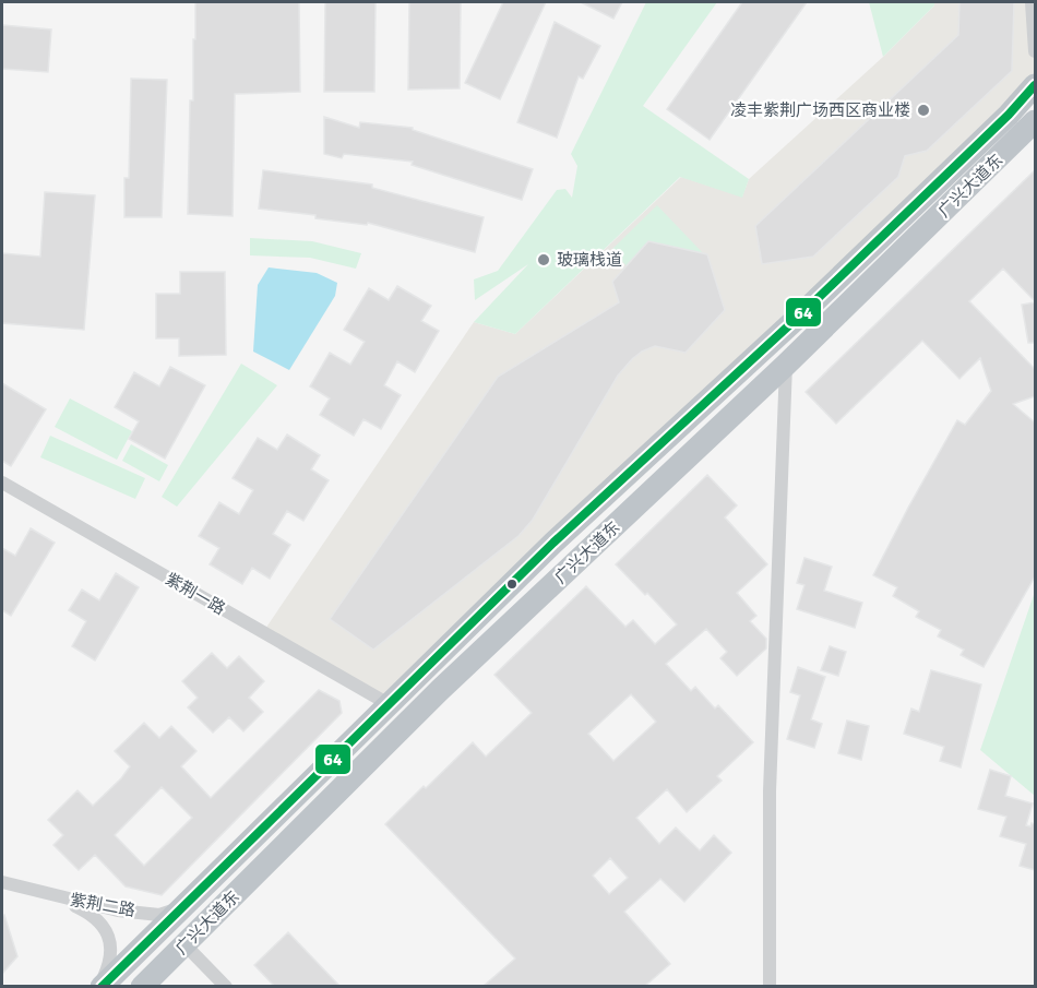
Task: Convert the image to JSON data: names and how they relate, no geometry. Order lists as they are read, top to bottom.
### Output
{
  "streets": {
    "highway": ["广兴大道东"],
    "street": ["紫荆一路", "紫荆二路"]
  },
  "crossings": [
    ["广兴大道东", "紫荆一路"],
    ["广兴大道东", "紫荆二路"]
  ],
  "places": ["凌丰紫荆广场西区商业楼", "玻璃栈道"],
  "lines": ["transit line 64"]
}
